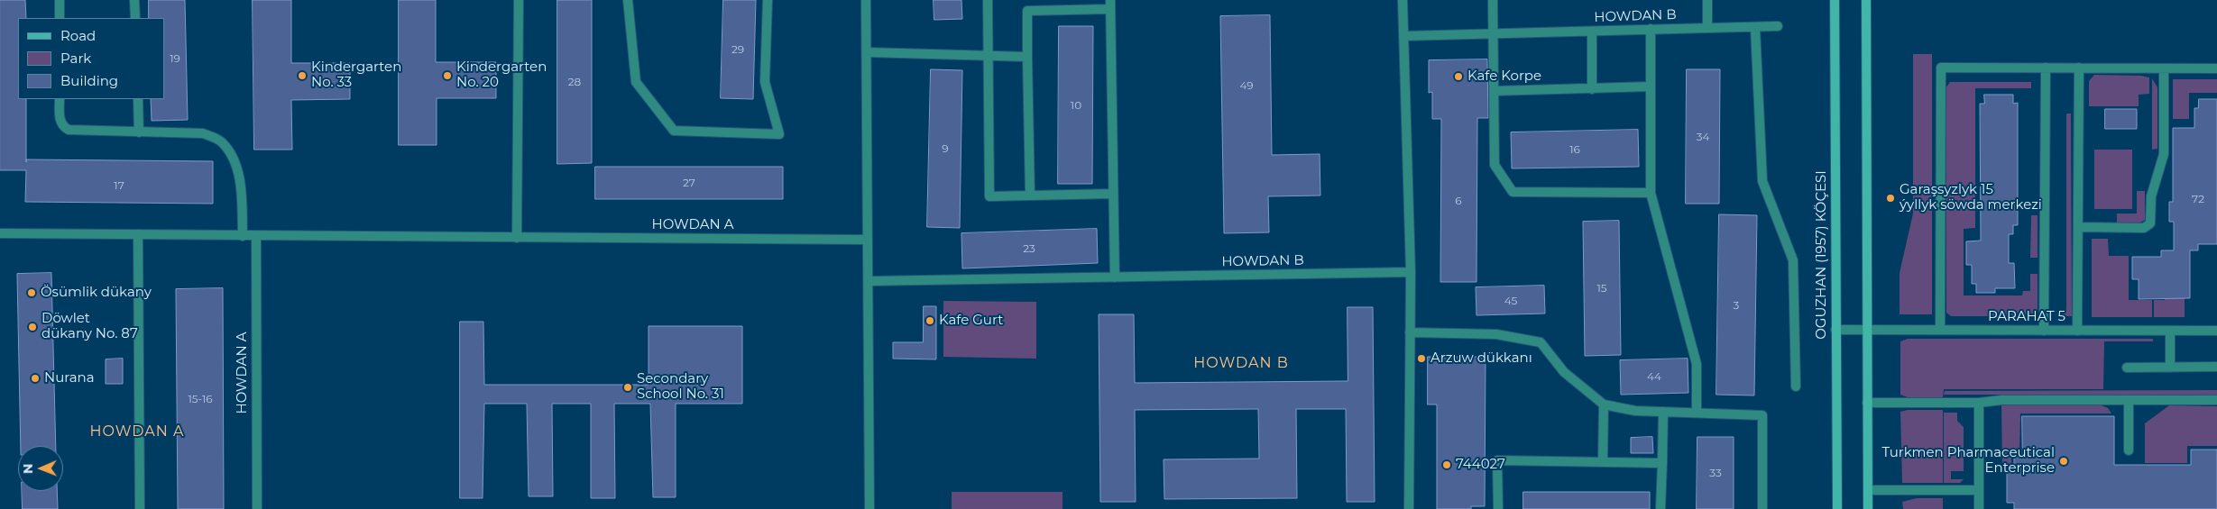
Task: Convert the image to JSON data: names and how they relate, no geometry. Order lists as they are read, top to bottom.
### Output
{
  "streets": {
    "main road": ["OGUZHAN (1957) KÖÇESI"],
    "street": ["HOWDAN B", "HOWDAN A", "PARAHAT 5"]
  },
  "crossings": [
    ["OGUZHAN (1957) KÖÇESI", "PARAHAT 5"]
  ],
  "districts": ["HOWDAN B", "HOWDAN A"],
  "places": [
    "Kindergarten No. 33",
    "Kindergarten No. 20",
    "Kafe Korpe",
    "Garaşsyzlyk 15 ýyllyk söwda merkezi",
    "Ösümlik dükany",
    "Kafe Gurt",
    "Döwlet dükany No. 87",
    "Arzuw dükkanı",
    "Nurana",
    "Secondary School No. 31",
    "Turkmen Pharmaceutical Enterprise",
    "744027"
  ],
  "house_numbers": [
    "29",
    "19",
    "28",
    "49",
    "10",
    "34",
    "9",
    "16",
    "27",
    "17",
    "72",
    "6",
    "23",
    "15",
    "45",
    "3",
    "44",
    "15-16",
    "33"
  ],
  "legend": ["Road", "Park", "Building"],
  "north": "left"
}
